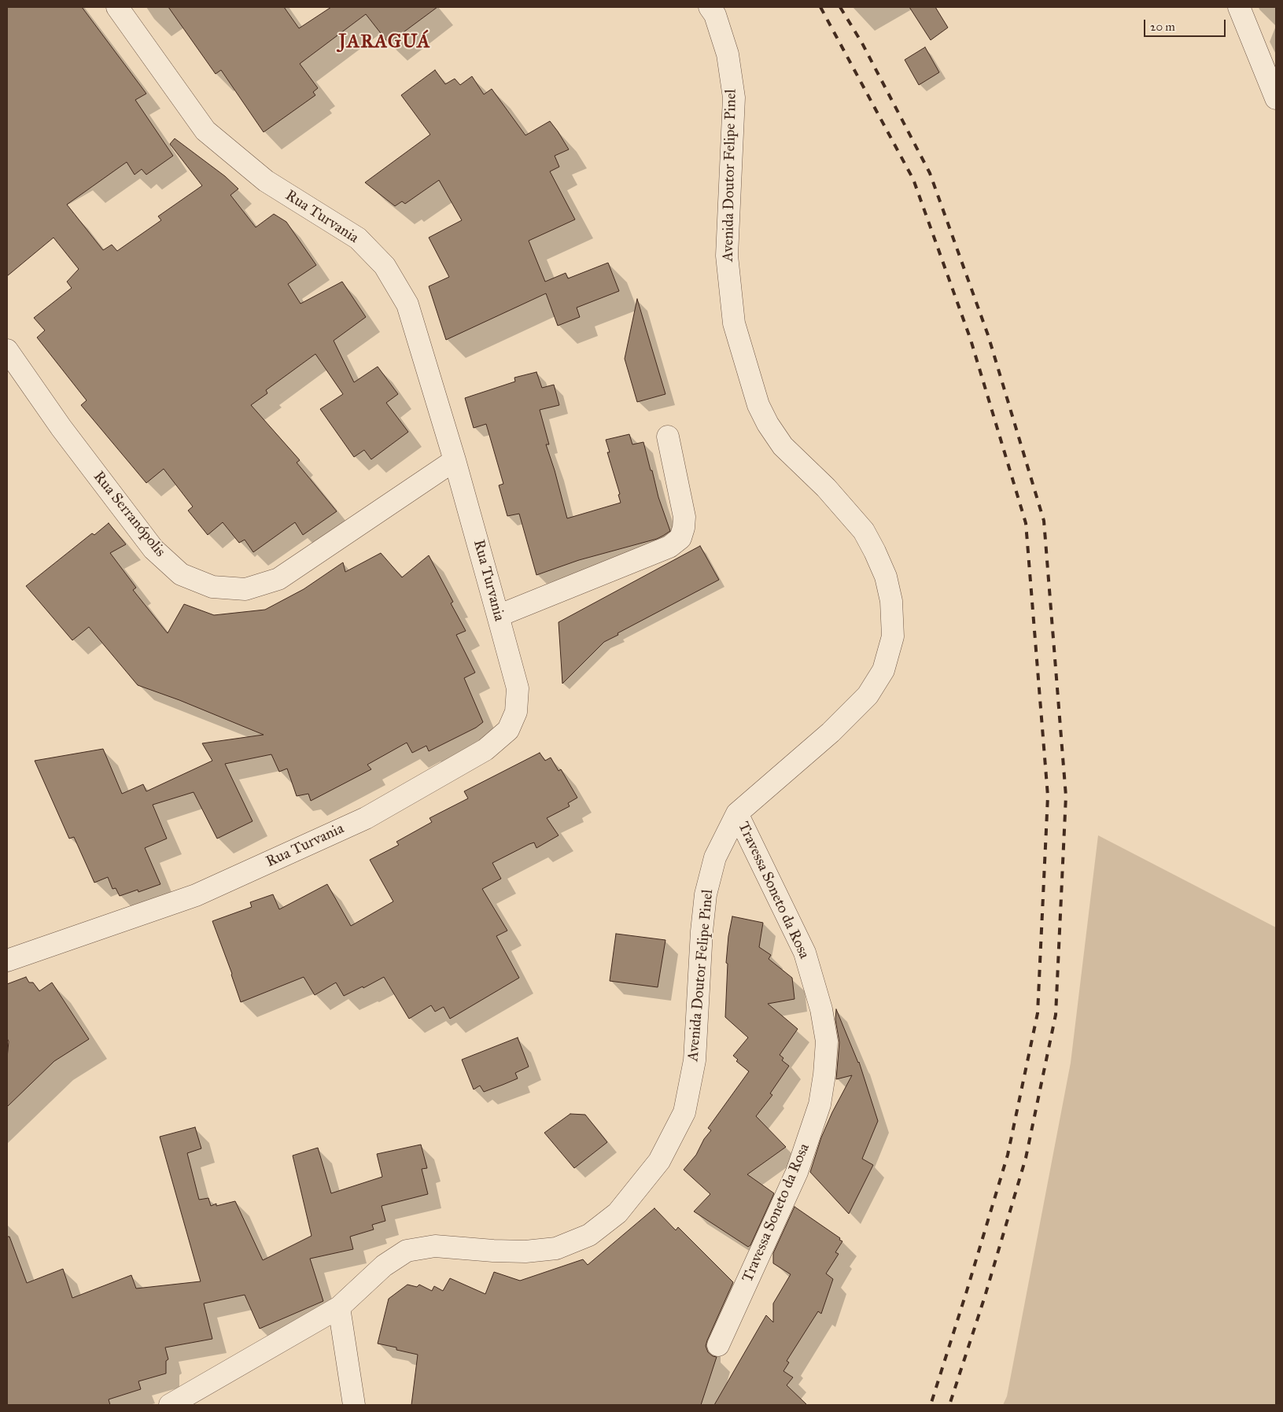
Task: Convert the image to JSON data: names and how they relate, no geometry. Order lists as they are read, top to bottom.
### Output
{
  "streets": {
    "street": [
      "Avenida Doutor Felipe Pinel",
      "Rua Turvania",
      "Rua Serranópolis",
      "Travessa Soneto da Rosa"
    ]
  },
  "crossings": [
    ["Avenida Doutor Felipe Pinel", "Travessa Soneto da Rosa"],
    ["Rua Turvania", "Rua Serranópolis"]
  ],
  "districts": ["JARAGUÁ"],
  "scale_bar": "20 m"
}
